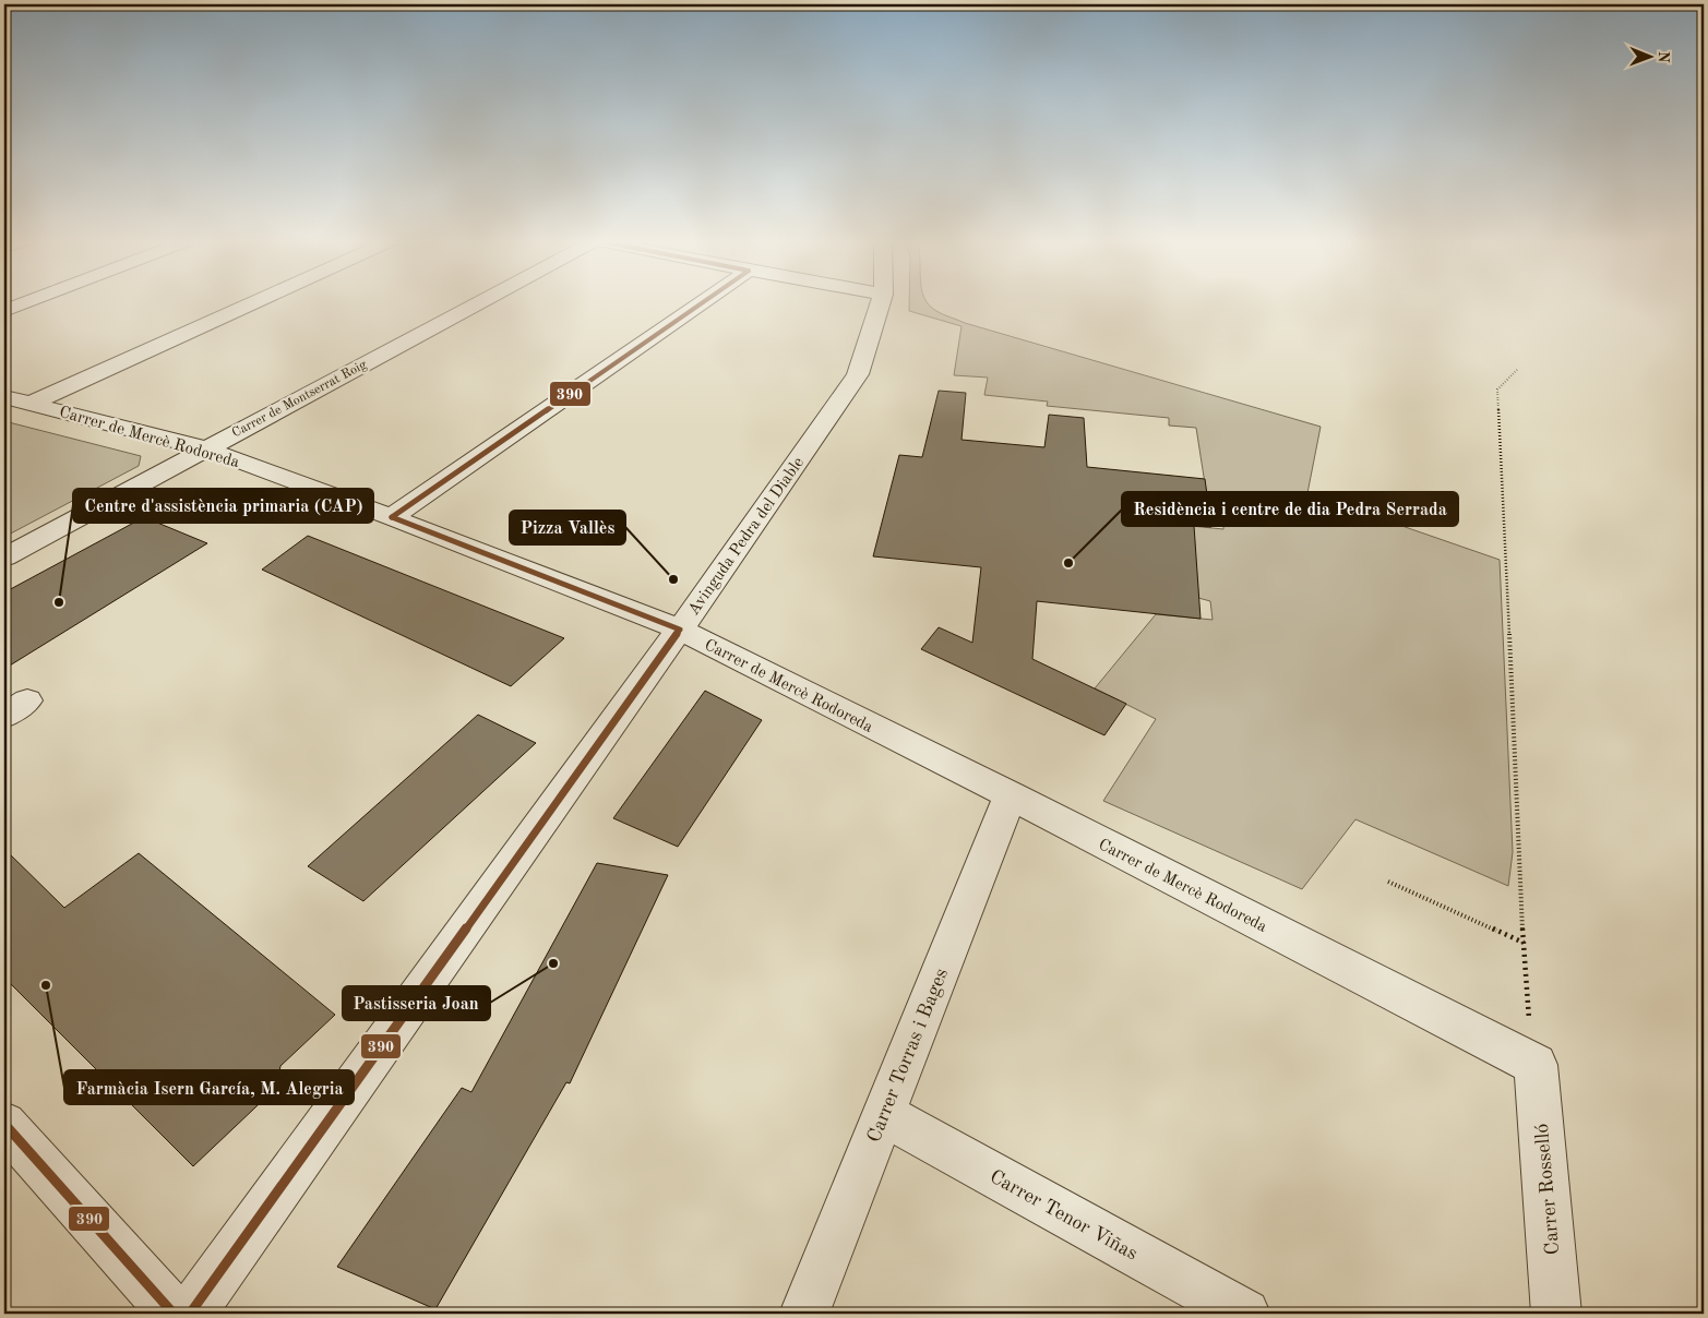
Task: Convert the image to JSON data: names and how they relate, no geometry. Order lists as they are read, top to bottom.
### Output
{
  "streets": {
    "street": [
      "Carrer de Montserrat Roig",
      "Carrer de Mercè Rodoreda",
      "Avinguda Pedra del Diable",
      "Carrer Torras i Bages",
      "Carrer Rosselló",
      "Carrer Tenor Viñas"
    ]
  },
  "crossings": [
    ["Carrer de Montserrat Roig", "Carrer de Mercè Rodoreda"],
    ["Carrer de Mercè Rodoreda", "Avinguda Pedra del Diable"],
    ["Carrer de Mercè Rodoreda", "Carrer Torras i Bages"],
    ["Carrer de Mercè Rodoreda", "Carrer Rosselló"],
    ["Carrer Torras i Bages", "Carrer Tenor Viñas"]
  ],
  "places": [
    "Residència i centre de dia Pedra Serrada",
    "Pizza Vallès",
    "Centre d'assistència primaria (CAP)",
    "Pastisseria Joan",
    "Farmàcia Isern García, M. Alegria"
  ],
  "lines": ["transit line 390"],
  "north": "right"
}
